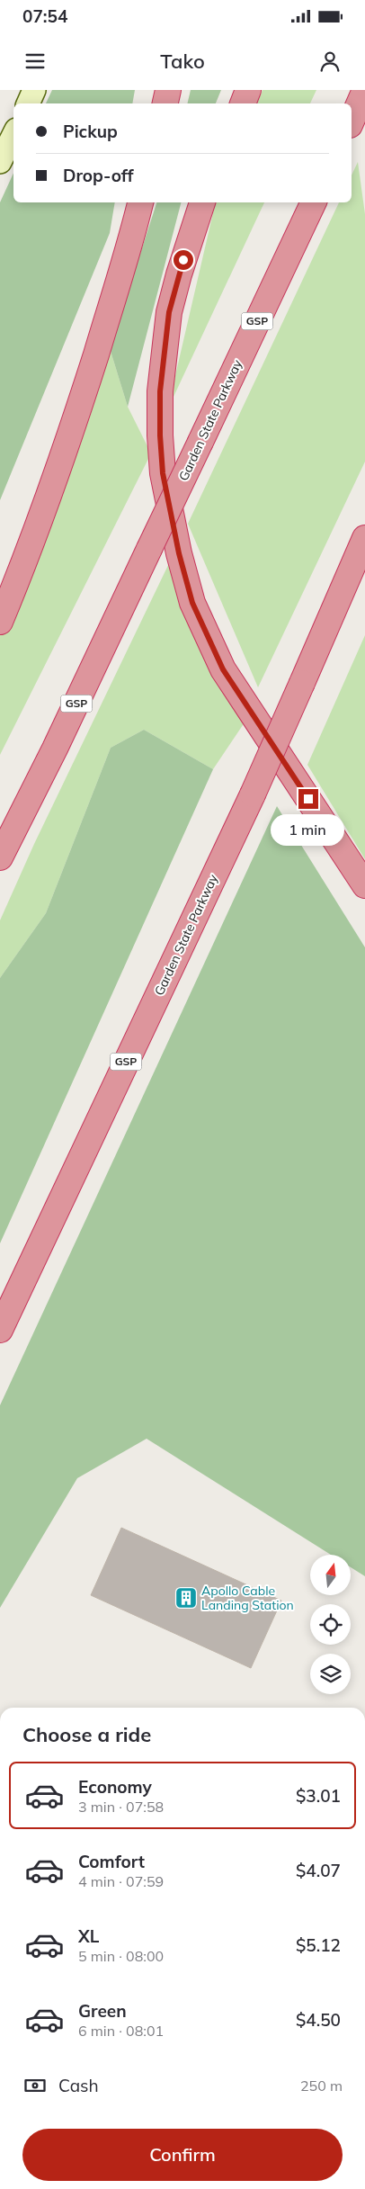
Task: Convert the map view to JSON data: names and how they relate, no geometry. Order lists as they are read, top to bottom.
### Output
{
  "streets": {
    "highway": ["GSP", "Garden State Parkway"]
  },
  "places": {
    "building": ["Apollo Cable Landing Station"]
  },
  "north": "top",
  "page": {
    "status": "07:54",
    "header": "Tako",
    "banner": ["Pickup", "Drop-off"],
    "bubble": "1 min",
    "heading": "Choose a ride",
    "list": [
      {
        "name": "Economy",
        "note": "3 min · 07:58",
        "value": "$3.01"
      },
      {
        "name": "Comfort",
        "note": "4 min · 07:59",
        "value": "$4.07"
      },
      {
        "name": "XL",
        "note": "5 min · 08:00",
        "value": "$5.12"
      },
      {
        "name": "Green",
        "note": "6 min · 08:01",
        "value": "$4.50"
      }
    ],
    "pay": ["Cash", "250 m"],
    "buttons": "Confirm"
  }
}
